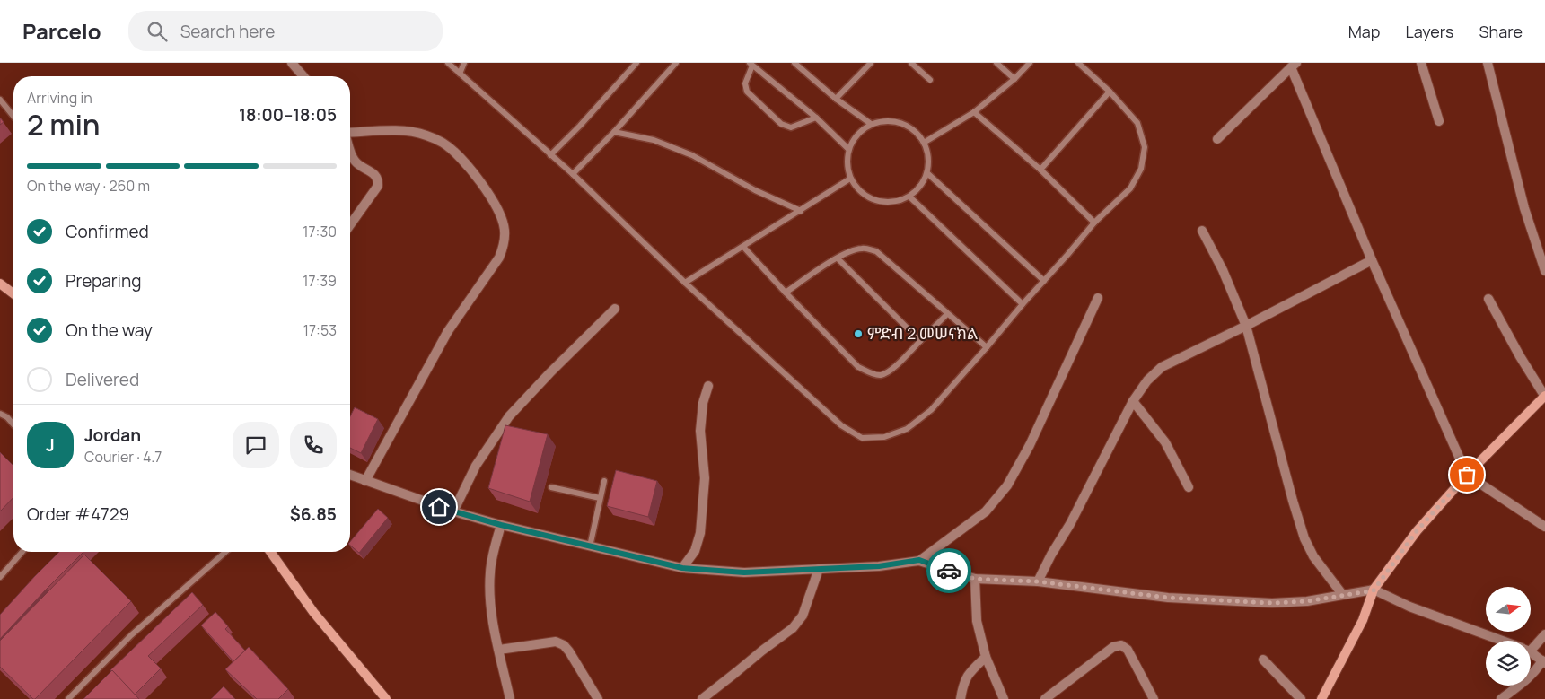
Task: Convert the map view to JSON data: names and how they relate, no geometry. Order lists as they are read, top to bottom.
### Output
{
  "places": ["ምድብ 2 መሠናክል"],
  "north": "right",
  "page": {
    "header": "Parcelo",
    "search": "Search here",
    "nav": ["Map", "Layers", "Share"],
    "heading": ["2 min", "Arriving in", "18:00–18:05"],
    "panel": [
      "Jordan",
      "Courier · 4.7",
      "Order #4729",
      "$6.85"
    ],
    "bar": "On the way · 260 m",
    "list": [
      ["Confirmed", "17:30"],
      ["Preparing", "17:39"],
      ["On the way", "17:53"],
      "Delivered"
    ],
    "round": "J"
  }
}
